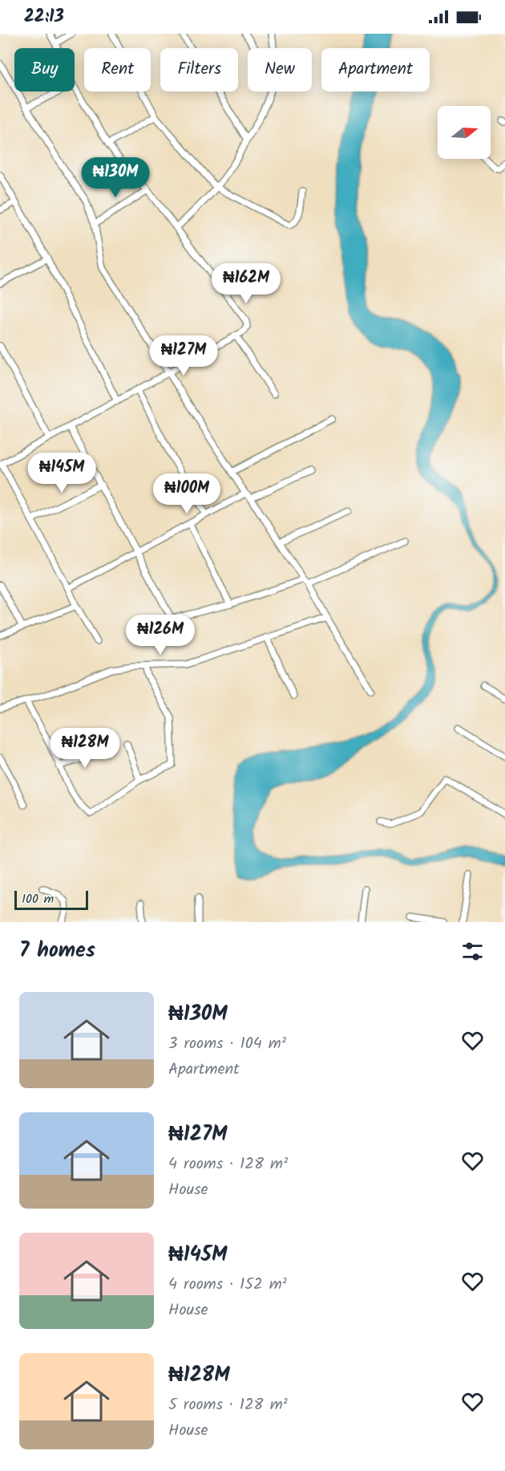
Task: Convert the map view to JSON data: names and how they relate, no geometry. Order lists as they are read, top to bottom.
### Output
{
  "scale_bar": "100 m",
  "north": "right",
  "page": {
    "status": "22:13",
    "chip": [
      "Buy",
      "Rent",
      "Filters",
      "New",
      "Apartment"
    ],
    "price": [
      "₦130M",
      "₦162M",
      "₦127M",
      "₦145M",
      "₦100M",
      "₦126M",
      "₦128M"
    ],
    "scale": "100 m",
    "heading": "7 homes",
    "list": [
      {
        "name": "₦130M",
        "note": "3 rooms · 104 m² · Apartment"
      },
      {
        "name": "₦127M",
        "note": "4 rooms · 128 m² · House"
      },
      {
        "name": "₦145M",
        "note": "4 rooms · 152 m² · House"
      },
      {
        "name": "₦128M",
        "note": "5 rooms · 128 m² · House"
      }
    ]
  }
}
